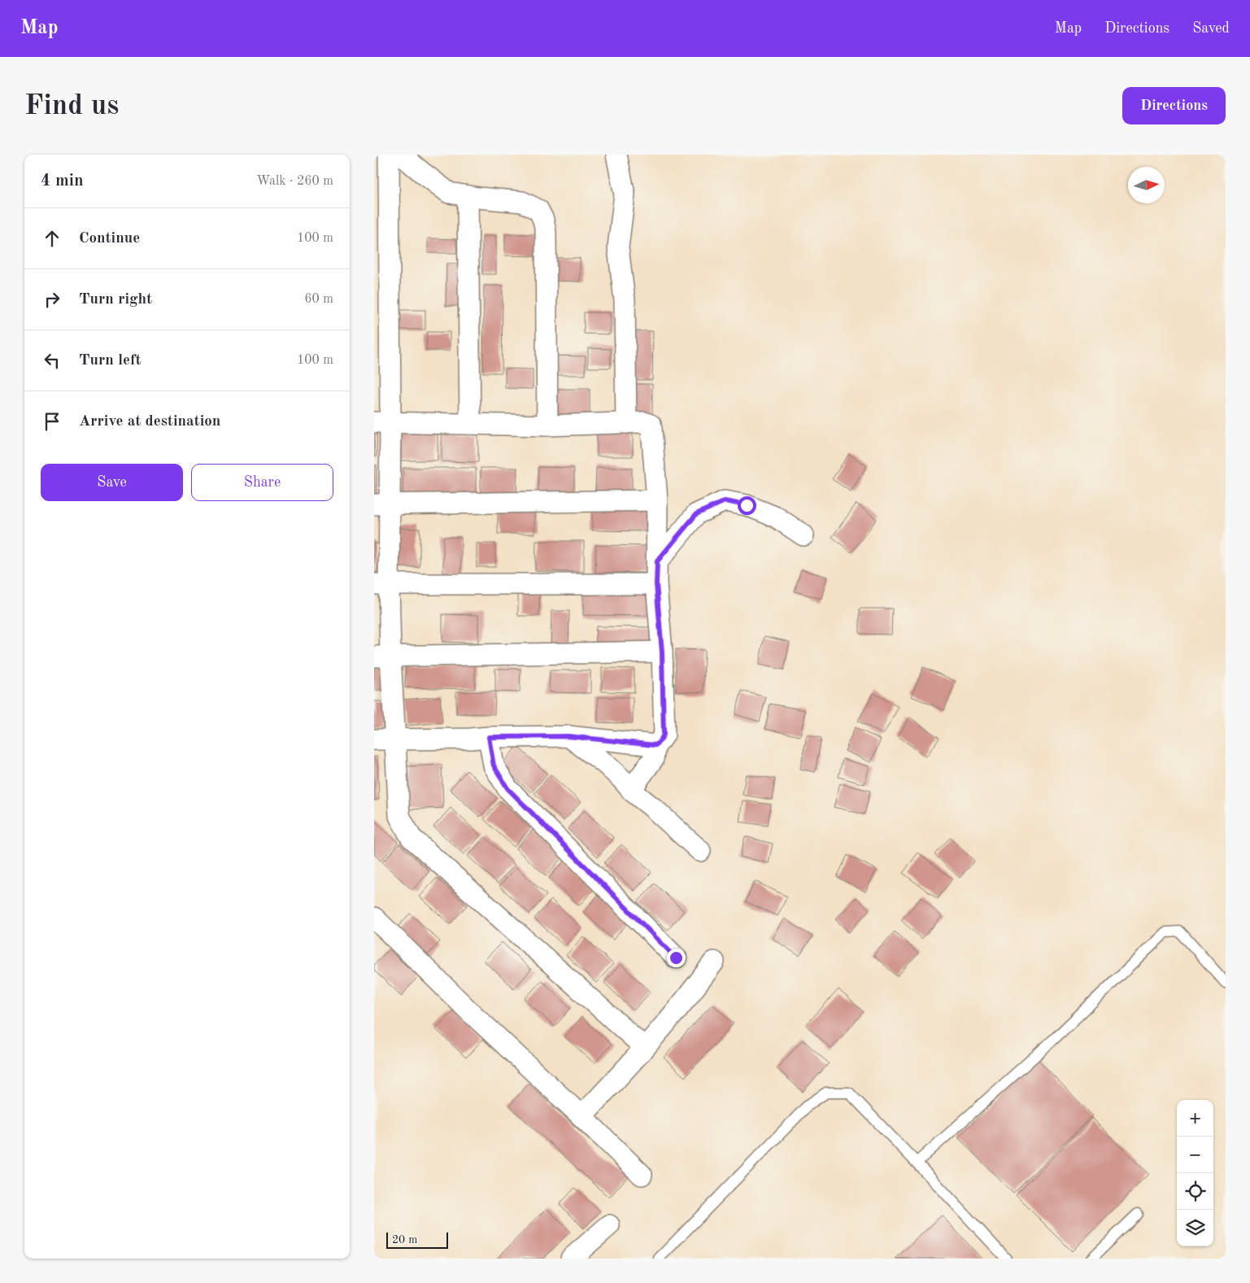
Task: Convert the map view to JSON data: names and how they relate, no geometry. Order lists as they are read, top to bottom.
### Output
{
  "scale_bar": "20 m",
  "north": "right",
  "page": {
    "header": "Map",
    "nav": ["Map", "Directions", "Saved"],
    "buttons": [
      "Directions",
      ["Save", "Share"]
    ],
    "title": "Find us",
    "heading": ["4 min", "Walk · 260 m"],
    "list": [
      ["Continue", "100 m"],
      ["Turn right", "60 m"],
      ["Turn left", "100 m"],
      "Arrive at destination"
    ],
    "map_buttons": ["+", "−"],
    "scale": "20 m"
  }
}
